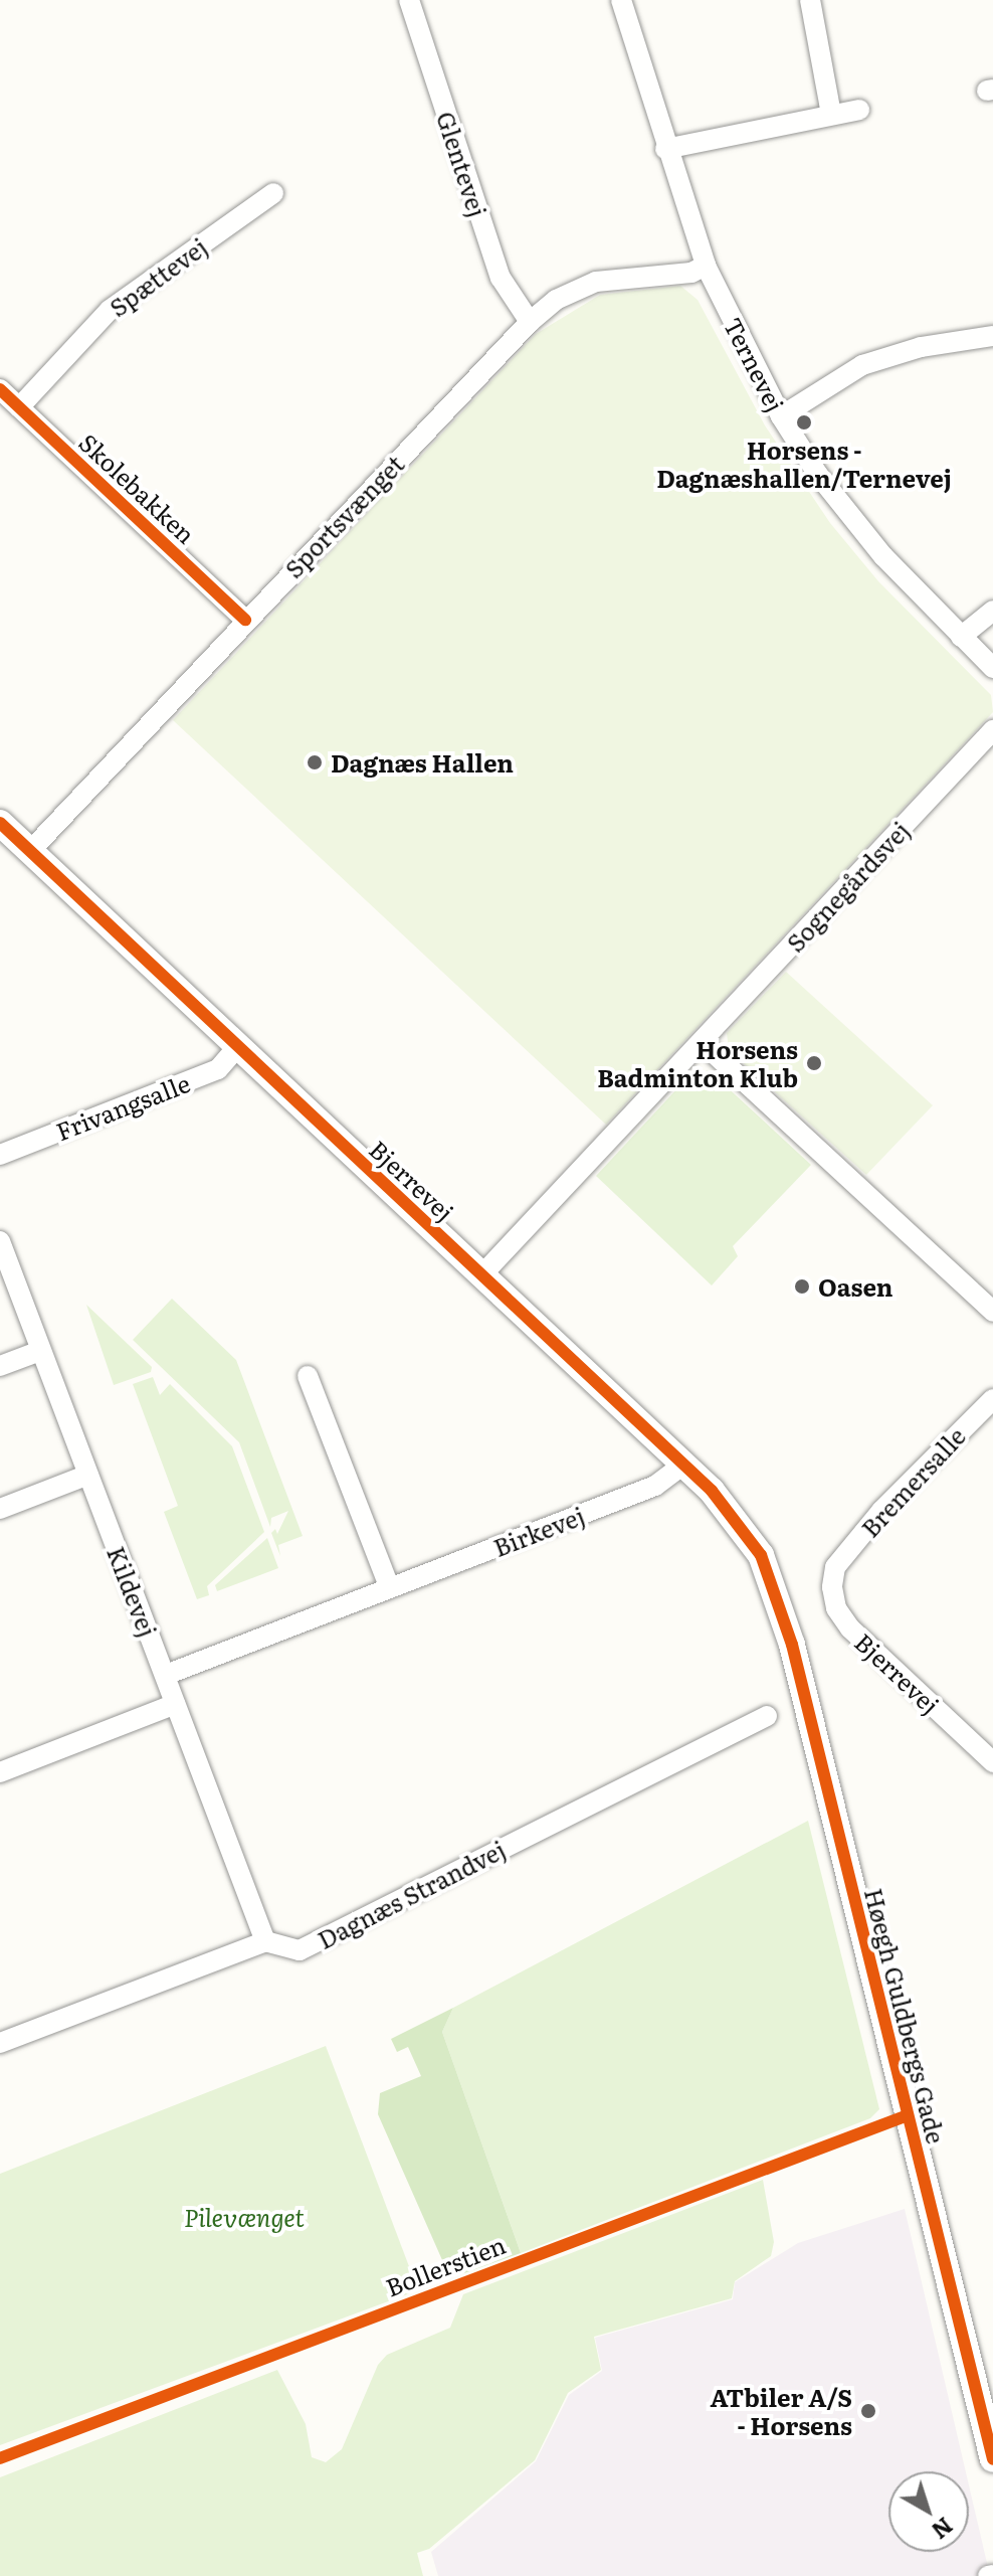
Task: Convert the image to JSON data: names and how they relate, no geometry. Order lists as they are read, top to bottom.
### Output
{
  "streets": {
    "street": [
      "Glentevej",
      "Spættevej",
      "Ternevej",
      "Skolebakken",
      "Sportsvænget",
      "Sognegårdsvej",
      "Frivangsalle",
      "Bjerrevej",
      "Bremersalle",
      "Birkevej",
      "Kildevej",
      "Dagnæs Strandvej",
      "Høegh Guldbergs Gade"
    ],
    "cycle path": ["Bollerstien"]
  },
  "crossings": [
    ["Glentevej", "Sportsvænget"],
    ["Spættevej", "Skolebakken"],
    ["Ternevej", "Sportsvænget"],
    ["Skolebakken", "Sportsvænget"],
    ["Sportsvænget", "Bjerrevej"],
    ["Sognegårdsvej", "Bjerrevej"],
    ["Frivangsalle", "Bjerrevej"],
    ["Bjerrevej", "Bremersalle"],
    ["Bjerrevej", "Birkevej"],
    ["Bjerrevej", "Høegh Guldbergs Gade"],
    ["Birkevej", "Kildevej"],
    ["Kildevej", "Dagnæs Strandvej"]
  ],
  "parks": ["Pilevænget"],
  "places": [
    "Horsens - Dagnæshallen/Ternevej",
    "Dagnæs Hallen",
    "Horsens Badminton Klub",
    "Oasen",
    "ATbiler A/S - Horsens"
  ],
  "north": "bottom right"
}
